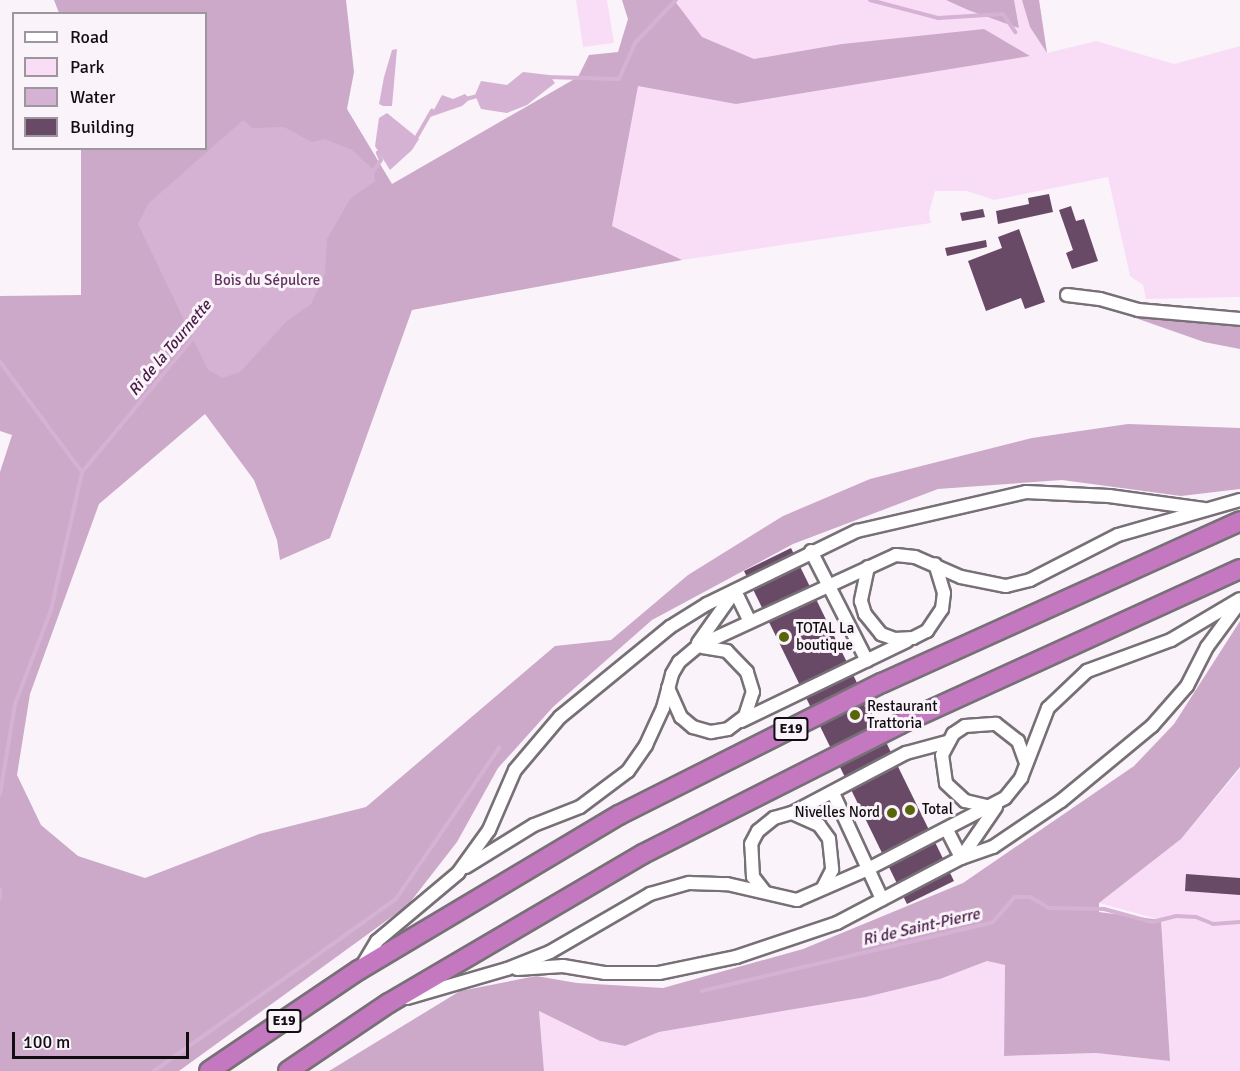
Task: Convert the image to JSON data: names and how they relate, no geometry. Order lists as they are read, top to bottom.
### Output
{
  "streets": {
    "highway": ["E19"]
  },
  "water": ["Ri de la Tournette", "Ri de Saint-Pierre"],
  "parks": ["Bois du Sépulcre"],
  "places": [
    "TOTAL La boutique",
    "Restaurant Trattoria",
    "Total",
    "Nivelles Nord"
  ],
  "legend": [
    "Road",
    "Park",
    "Water",
    "Building"
  ],
  "scale_bar": "100 m"
}
